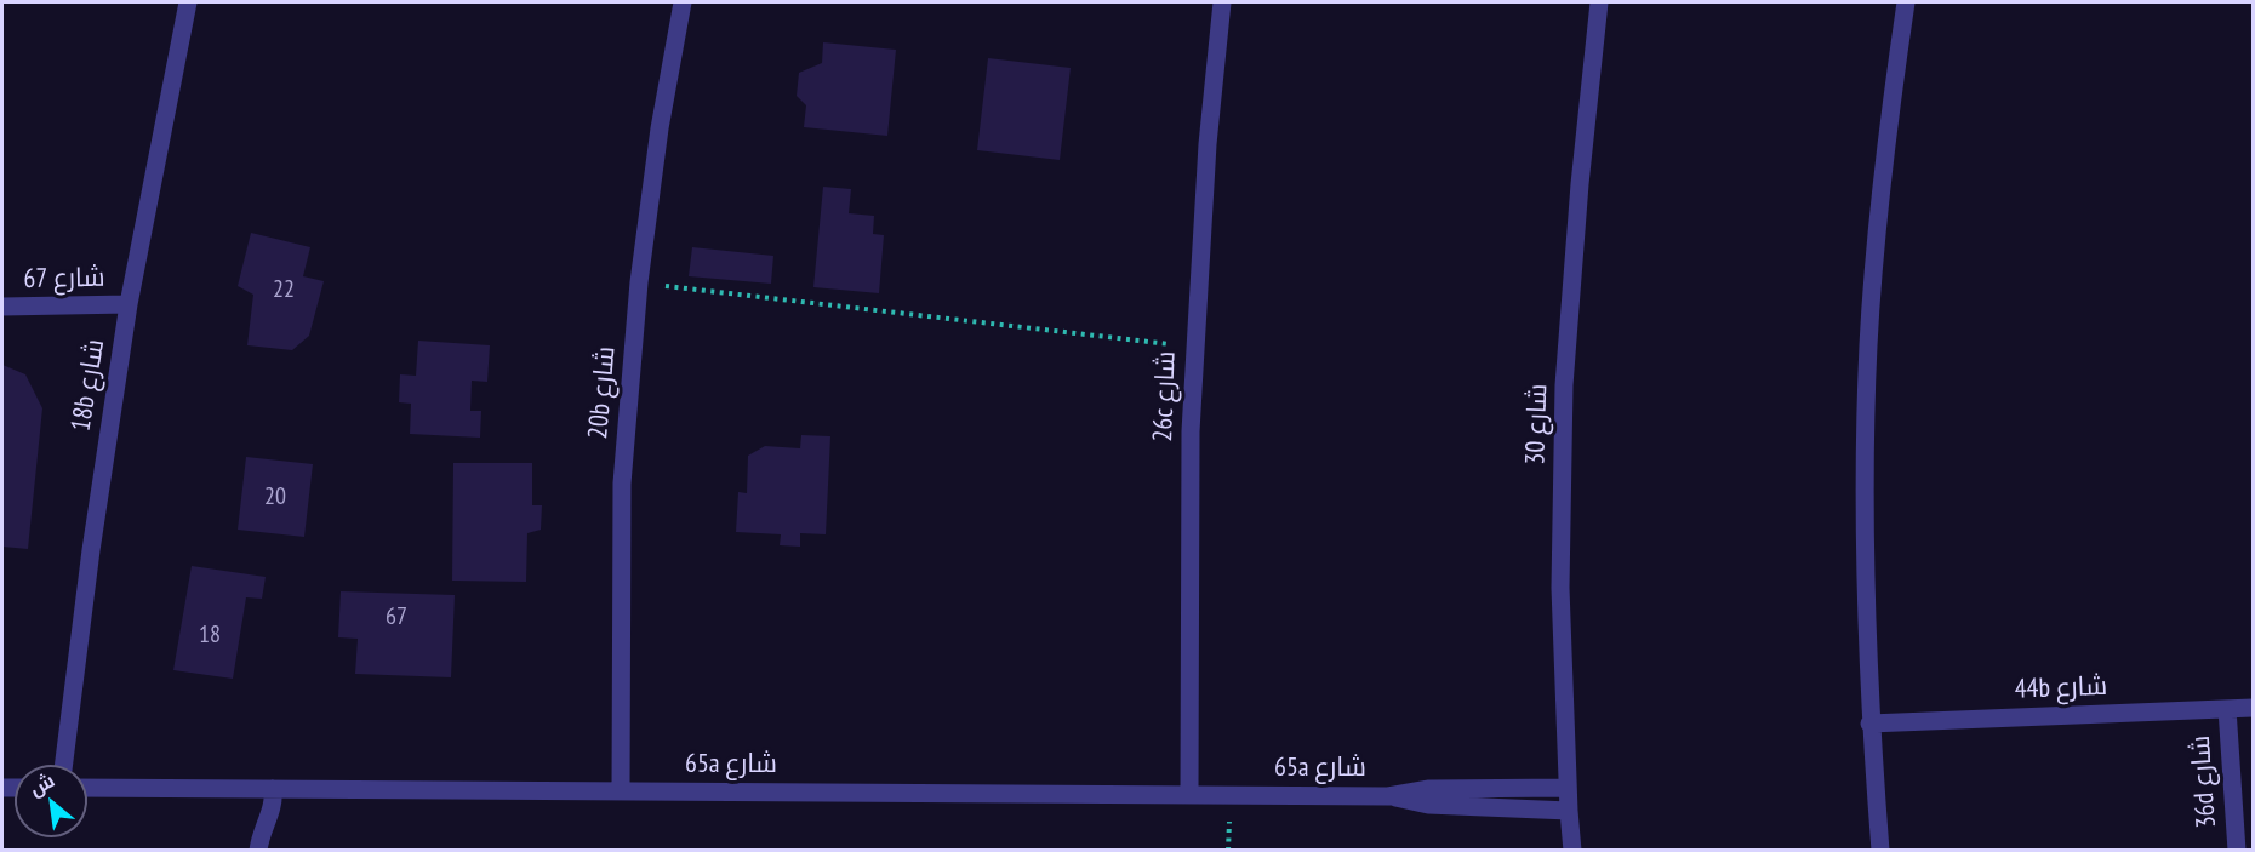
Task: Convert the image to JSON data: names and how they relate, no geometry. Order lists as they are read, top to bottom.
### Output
{
  "streets": {
    "street": [
      "شارع 67",
      "18b شارع",
      "20b شارع",
      "26c شارع",
      "شارع 30",
      "44b شارع",
      "65a شارع",
      "36d شارع"
    ]
  },
  "crossings": [
    ["شارع 67", "18b شارع"],
    ["20b شارع", "65a شارع"],
    ["26c شارع", "65a شارع"],
    ["شارع 30", "65a شارع"],
    ["44b شارع", "36d شارع"]
  ],
  "house_numbers": [
    "22",
    "20",
    "67",
    "18"
  ],
  "north": "top left"
}
